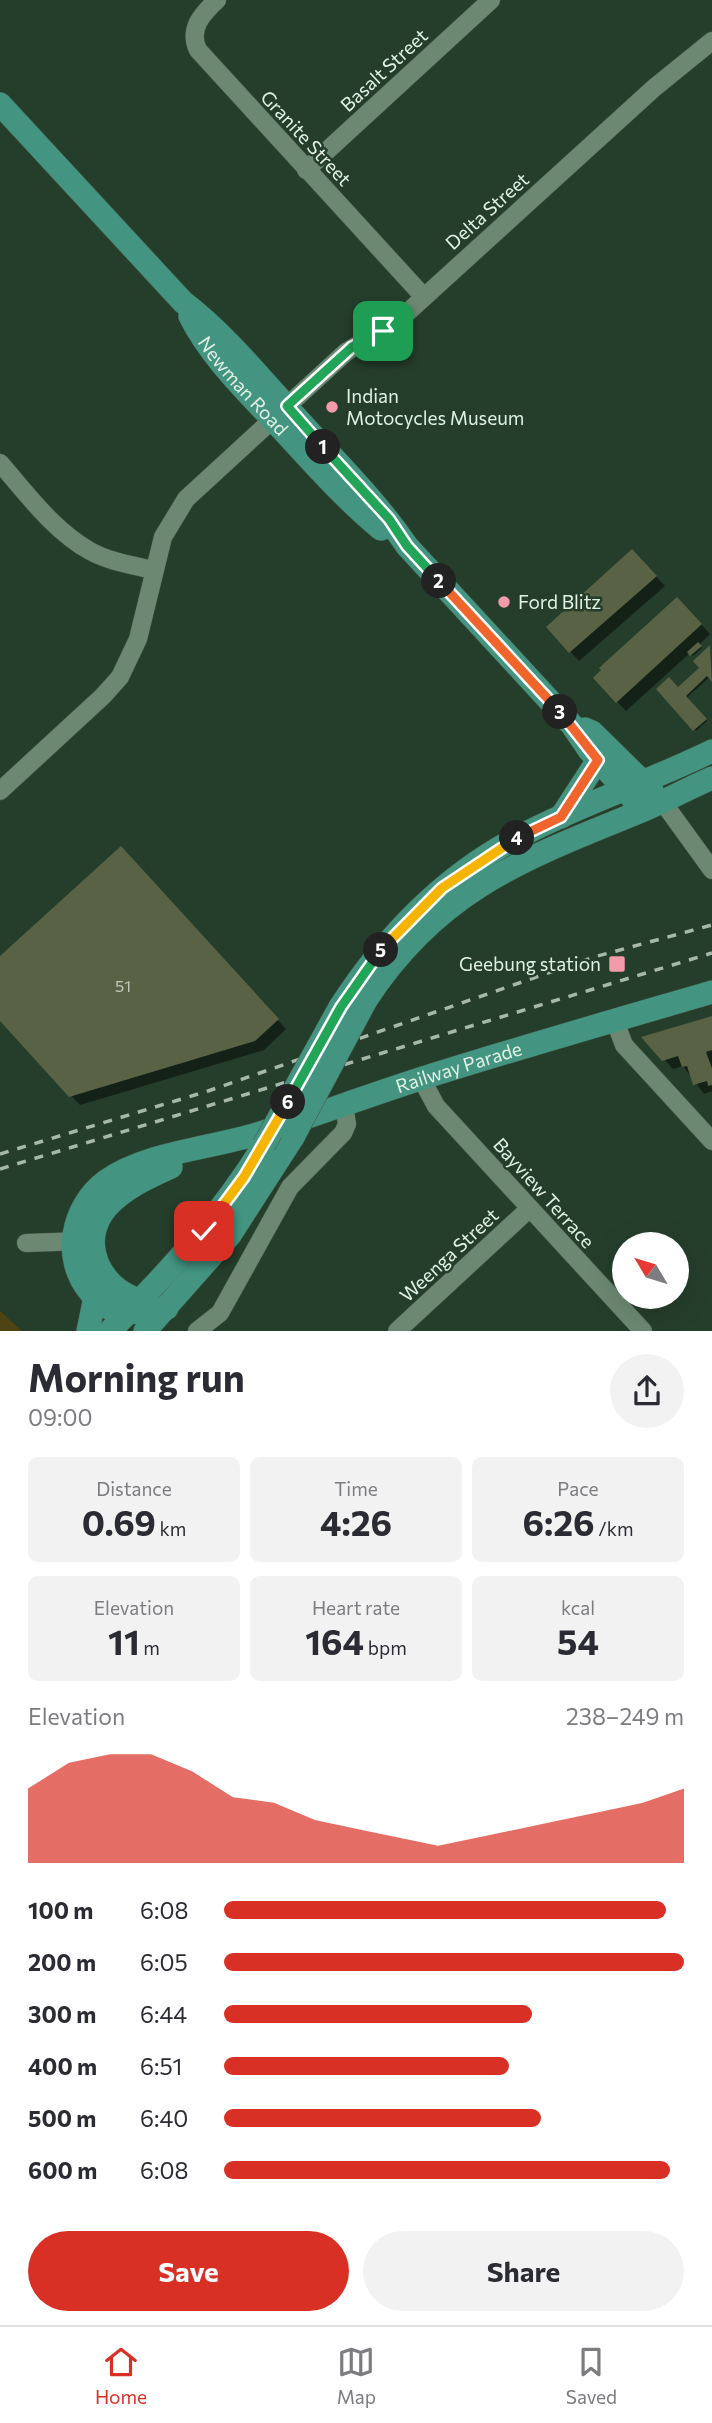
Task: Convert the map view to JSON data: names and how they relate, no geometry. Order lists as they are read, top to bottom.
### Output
{
  "streets": {
    "main road": ["Newman Road", "Railway Parade"],
    "street": [
      "Basalt Street",
      "Granite Street",
      "Delta Street",
      "Bayview Terrace",
      "Weenga Street"
    ]
  },
  "crossings": [
    ["Basalt Street", "Granite Street"],
    ["Granite Street", "Delta Street"],
    ["Delta Street", "Newman Road"],
    ["Railway Parade", "Bayview Terrace"],
    ["Bayview Terrace", "Weenga Street"]
  ],
  "places": {
    "other": ["Indian Motocycles Museum", "Ford Blitz"],
    "transit": ["Geebung station"]
  },
  "house_numbers": ["51"],
  "north": "top left",
  "page": {
    "pins": [
      "1",
      "2",
      "3",
      "4",
      "5",
      "6"
    ],
    "heading": ["Morning run", "09:00"],
    "stats": [
      ["Distance", "0.69 km"],
      ["Time", "4:26"],
      ["Pace", "6:26 /km"],
      ["Elevation", "11 m"],
      ["Heart rate", "164 bpm"],
      ["kcal", "54"]
    ],
    "chart": ["Elevation", "238–249 m"],
    "list": [
      {
        "name": "100 m",
        "note": "6:08"
      },
      {
        "name": "200 m",
        "note": "6:05"
      },
      {
        "name": "300 m",
        "note": "6:44"
      },
      {
        "name": "400 m",
        "note": "6:51"
      },
      {
        "name": "500 m",
        "note": "6:40"
      },
      {
        "name": "600 m",
        "note": "6:08"
      }
    ],
    "buttons": ["Save", "Share"],
    "tabs": ["Home", "Map", "Saved"]
  }
}
